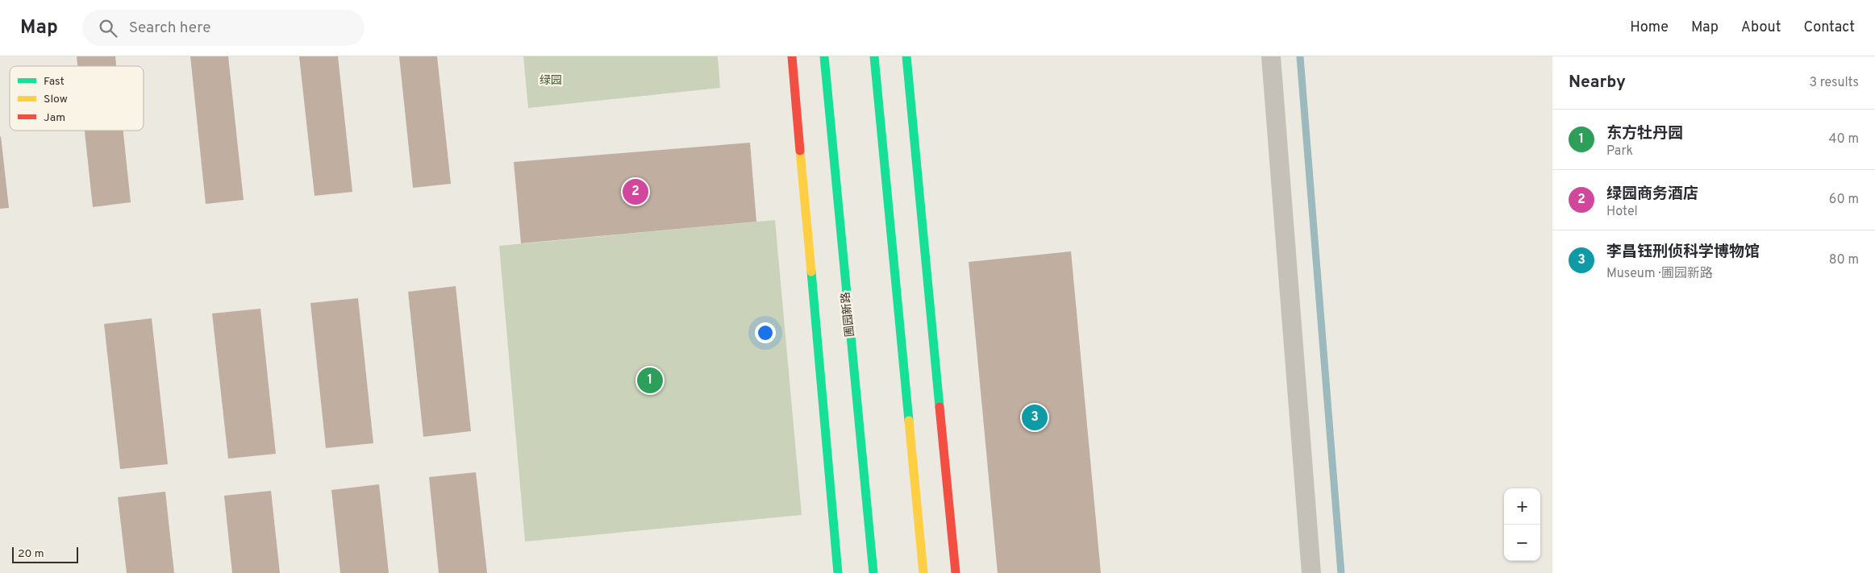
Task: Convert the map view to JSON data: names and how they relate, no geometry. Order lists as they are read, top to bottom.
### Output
{
  "streets": {
    "street": ["圃园新路"]
  },
  "parks": ["绿园"],
  "legend": ["Fast", "Slow", "Jam"],
  "scale_bar": "20 m",
  "page": {
    "header": "Map",
    "search": "Search here",
    "nav": [
      "Home",
      "Map",
      "About",
      "Contact"
    ],
    "heading": ["Nearby", "3 results"],
    "list": [
      {
        "mark": "1",
        "name": "东方牡丹园",
        "note": "Park",
        "value": "40 m"
      },
      {
        "mark": "2",
        "name": "绿园商务酒店",
        "note": "Hotel",
        "value": "60 m"
      },
      {
        "mark": "3",
        "name": "李昌钰刑侦科学博物馆",
        "note": "Museum · 圃园新路",
        "value": "80 m"
      }
    ],
    "pins": ["2", "1", "3"],
    "map_buttons": ["+", "−"],
    "scale": "20 m"
  }
}
